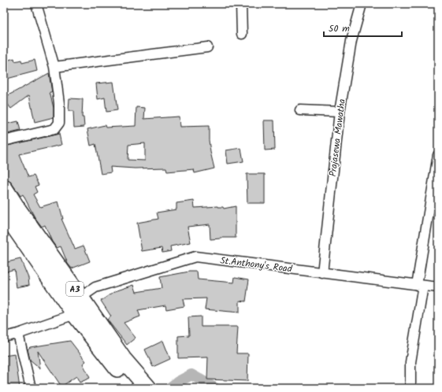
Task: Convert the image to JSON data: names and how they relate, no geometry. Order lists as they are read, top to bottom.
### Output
{
  "streets": {
    "highway": ["A3"],
    "street": ["Prajasewa Mawatha", "St.Anthony's Road"]
  },
  "crossings": [
    ["Prajasewa Mawatha", "St.Anthony's Road"],
    ["St.Anthony's Road", "A3"]
  ],
  "scale_bar": "50 m"
}
